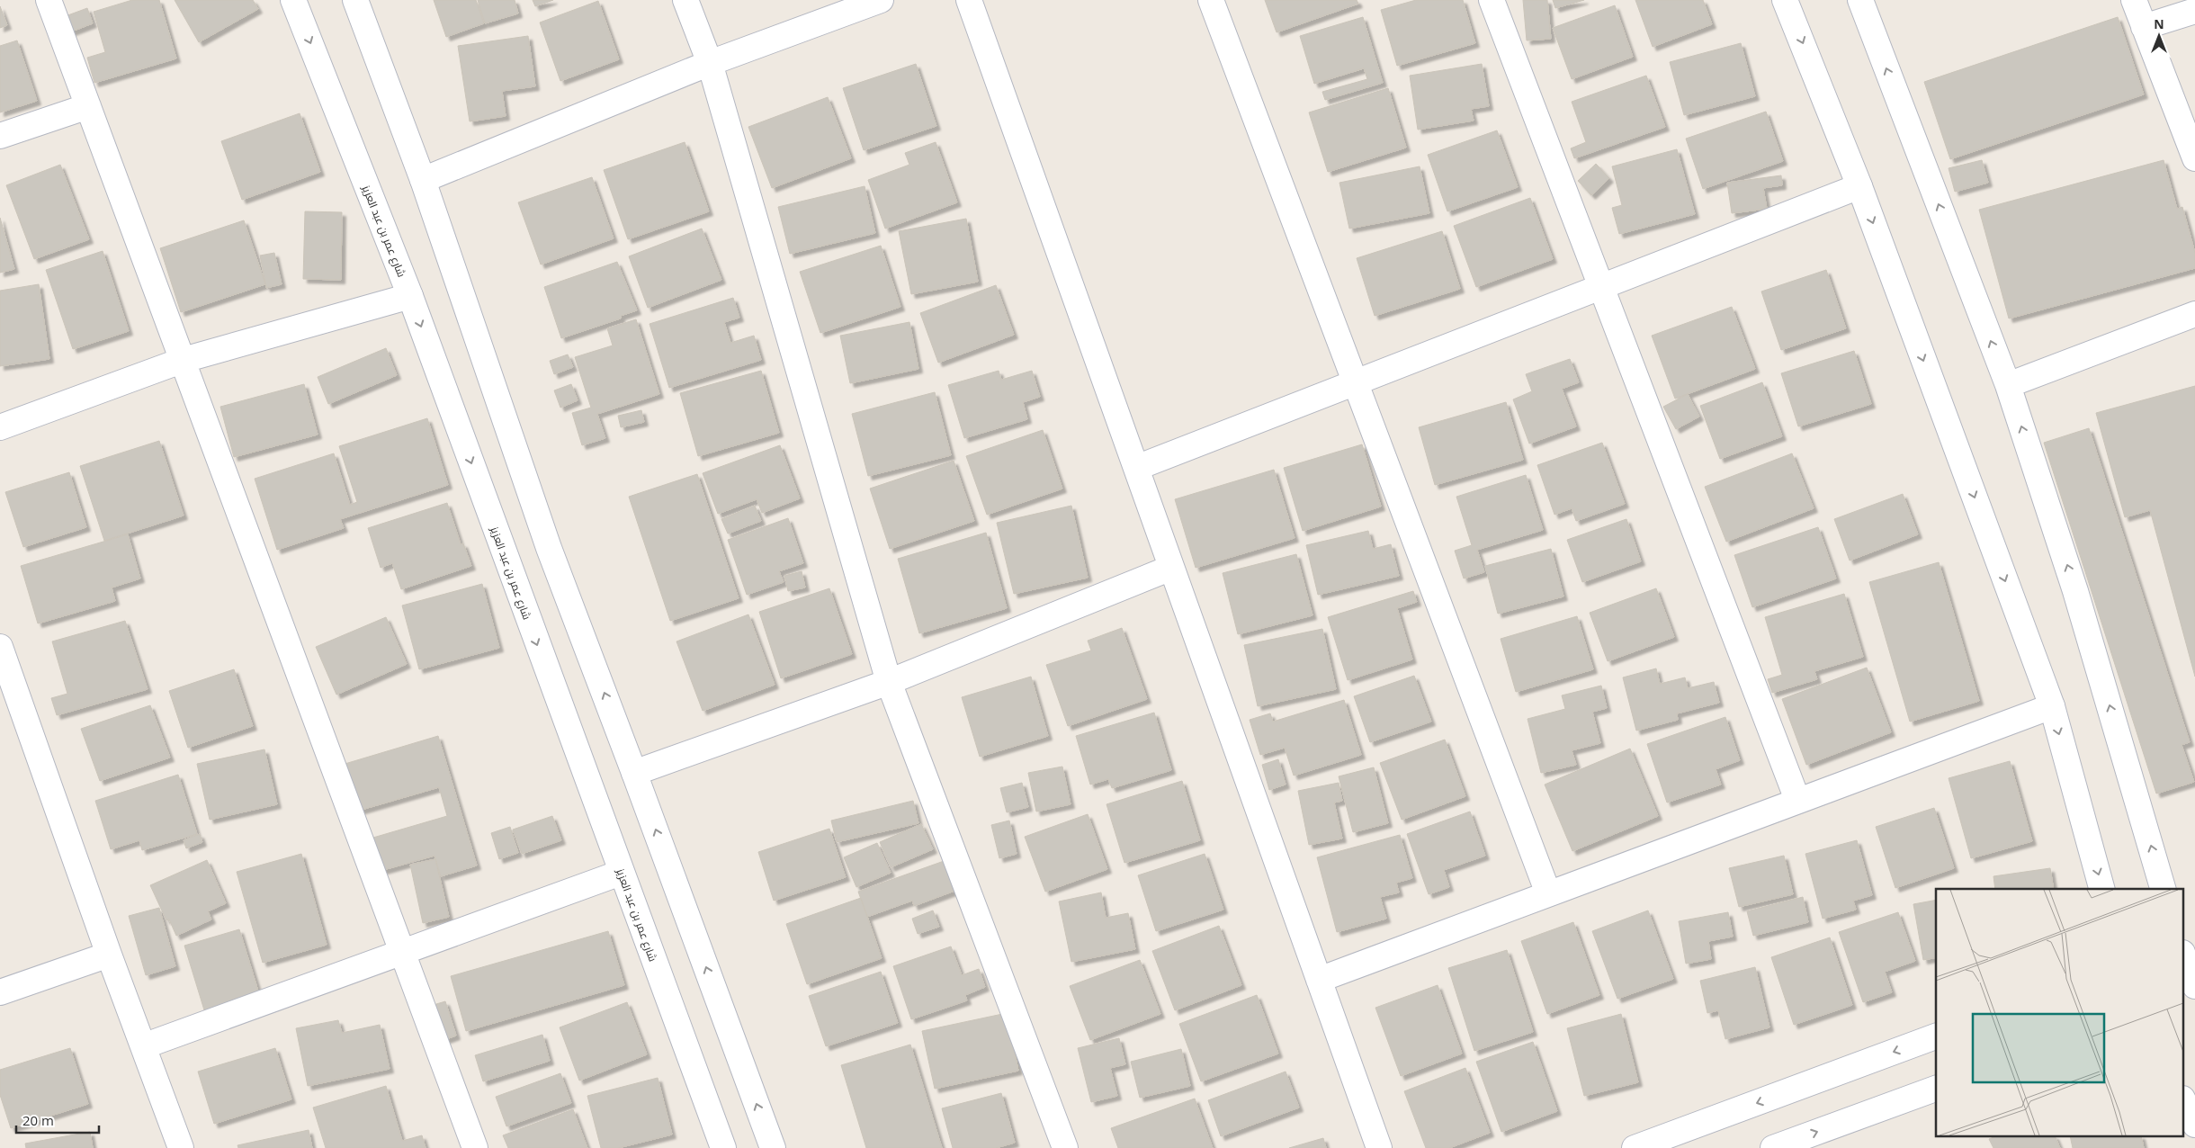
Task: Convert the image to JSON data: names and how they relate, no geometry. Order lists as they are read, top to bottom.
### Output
{
  "streets": {
    "street": ["شارع عمر بن عبد العزيز"]
  },
  "scale_bar": "20 m",
  "north": "top"
}
